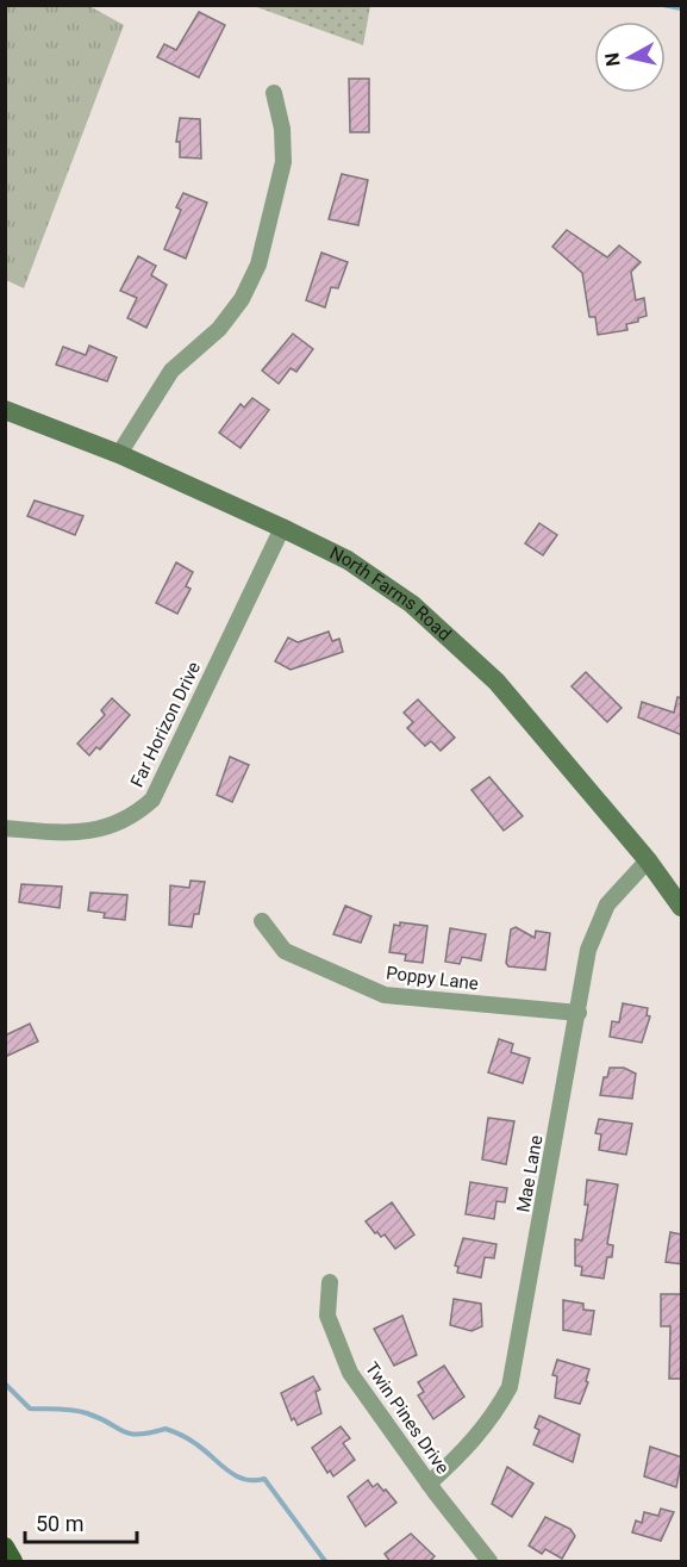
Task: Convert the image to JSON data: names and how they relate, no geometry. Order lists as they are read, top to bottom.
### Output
{
  "streets": {
    "main road": ["North Farms Road"],
    "street": [
      "Far Horizon Drive",
      "Poppy Lane",
      "Mae Lane",
      "Twin Pines Drive"
    ]
  },
  "crossings": [
    ["North Farms Road", "Far Horizon Drive"],
    ["North Farms Road", "Mae Lane"],
    ["Poppy Lane", "Mae Lane"],
    ["Mae Lane", "Twin Pines Drive"]
  ],
  "scale_bar": "50 m",
  "north": "left"
}
